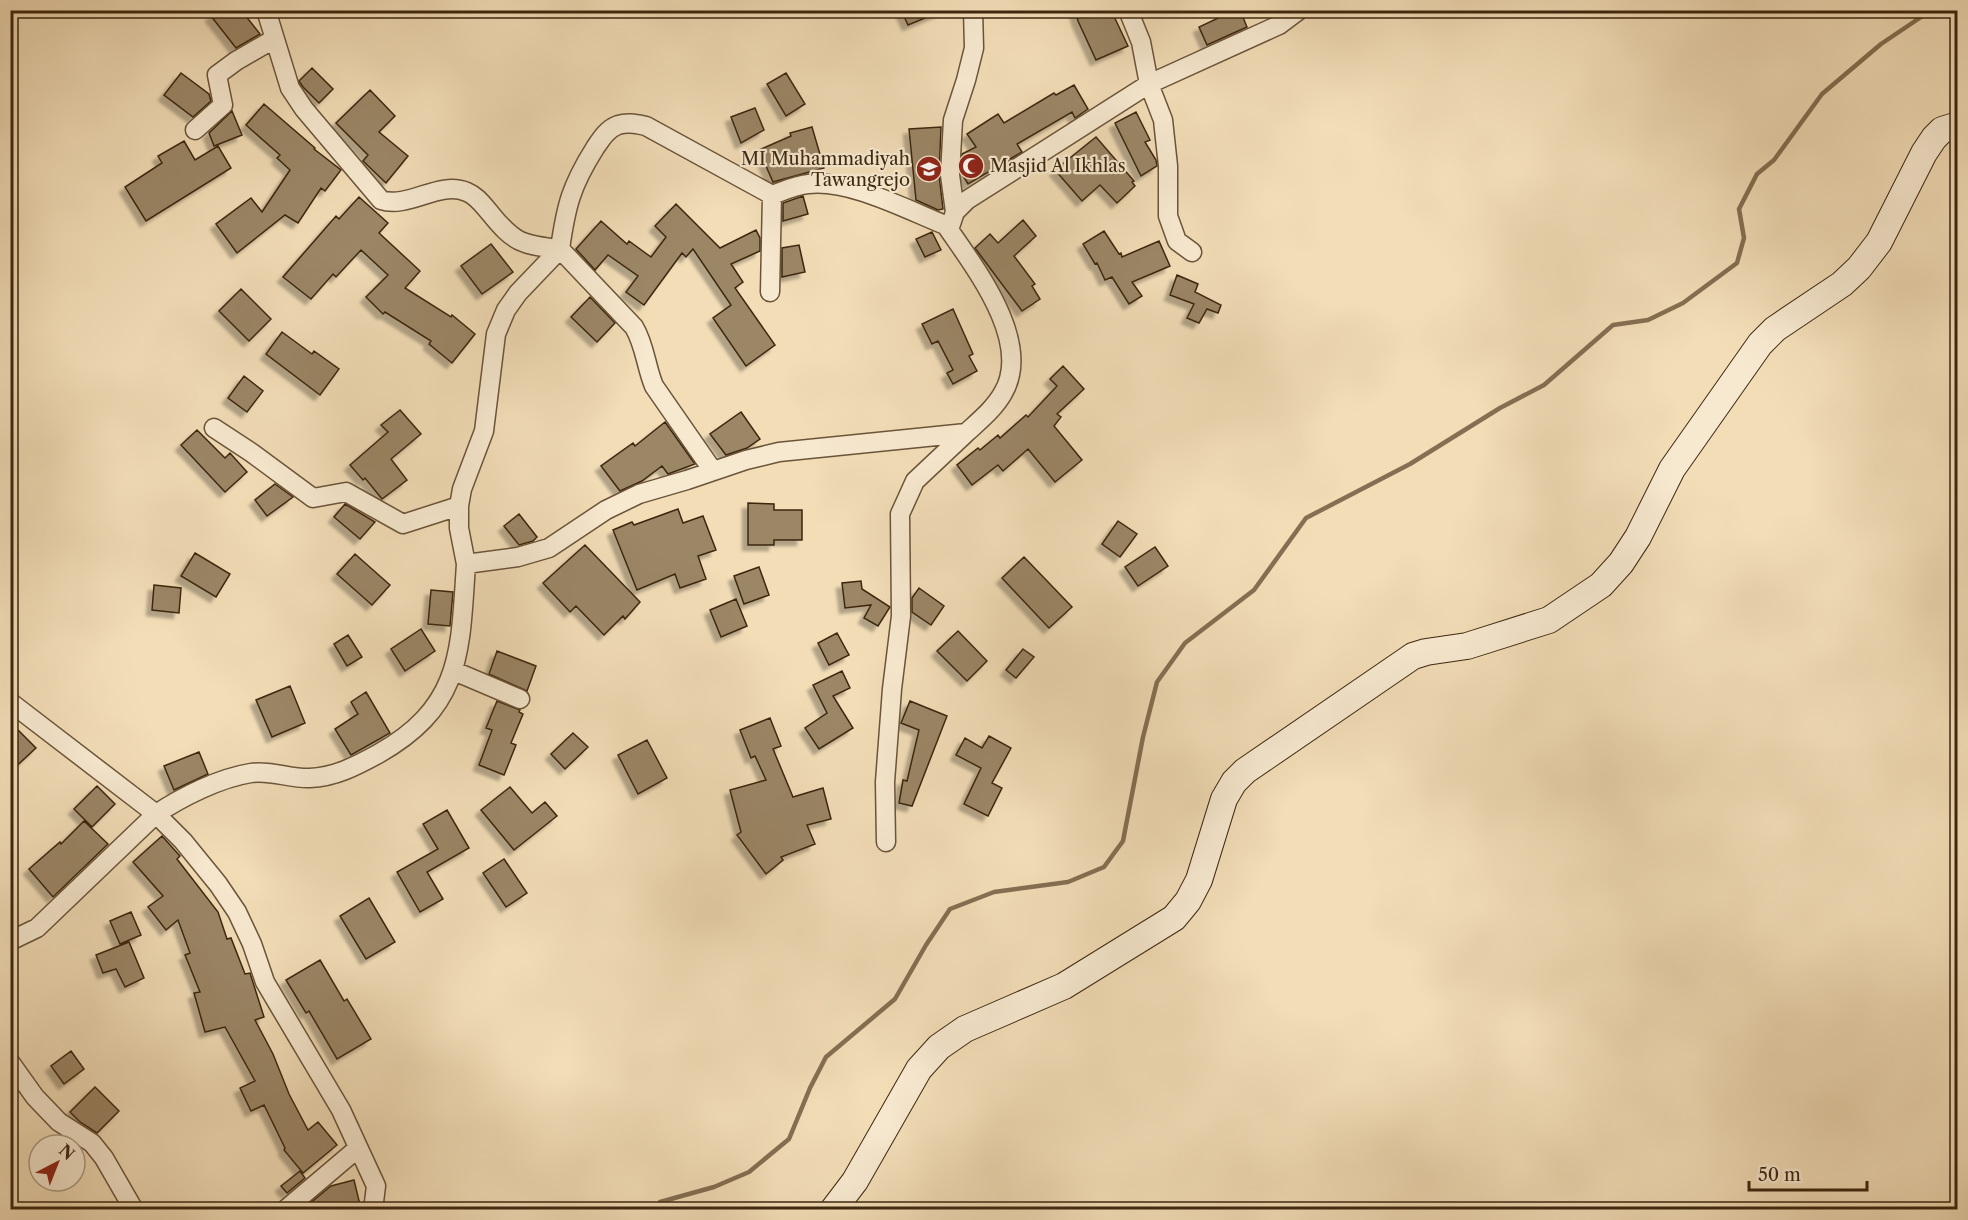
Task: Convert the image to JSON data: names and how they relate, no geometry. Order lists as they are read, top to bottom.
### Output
{
  "places": {
    "mosque": ["Masjid Al Ikhlas"],
    "school or university": ["MI Muhammadiyah Tawangrejo"]
  },
  "scale_bar": "50 m",
  "north": "top right"
}
